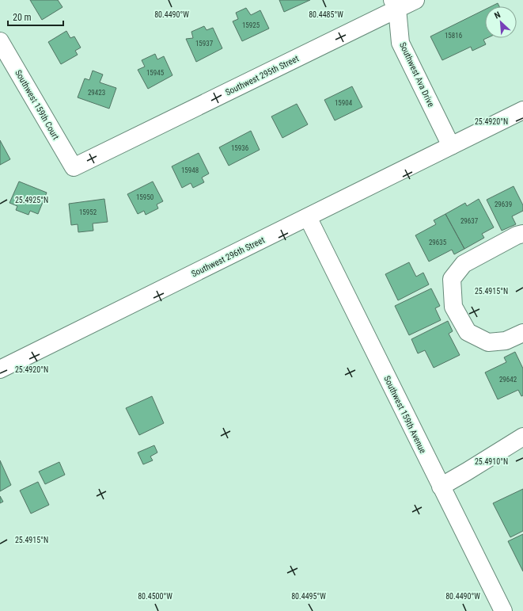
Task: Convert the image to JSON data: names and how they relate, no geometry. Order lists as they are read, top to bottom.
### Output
{
  "streets": {
    "street": [
      "Southwest Ava Drive",
      "Southwest 295th Street",
      "Southwest 159th Court",
      "Southwest 296th Street",
      "Southwest 159th Avenue"
    ]
  },
  "crossings": [
    ["Southwest Ava Drive", "Southwest 295th Street"],
    ["Southwest Ava Drive", "Southwest 296th Street"],
    ["Southwest 295th Street", "Southwest 159th Court"],
    ["Southwest 296th Street", "Southwest 159th Avenue"]
  ],
  "house_numbers": [
    "15925",
    "15816",
    "15937",
    "15945",
    "29423",
    "15904",
    "15936",
    "15948",
    "15950",
    "29639",
    "15952",
    "29637",
    "29635",
    "29642"
  ],
  "scale_bar": "20 m",
  "north": "top left",
  "coordinates": [
    "80.4490°W",
    "80.4485°W",
    "25.4920°N",
    "25.4925°N",
    "25.4915°N",
    "25.4910°N",
    "80.4500°W",
    "80.4495°W"
  ]
}
